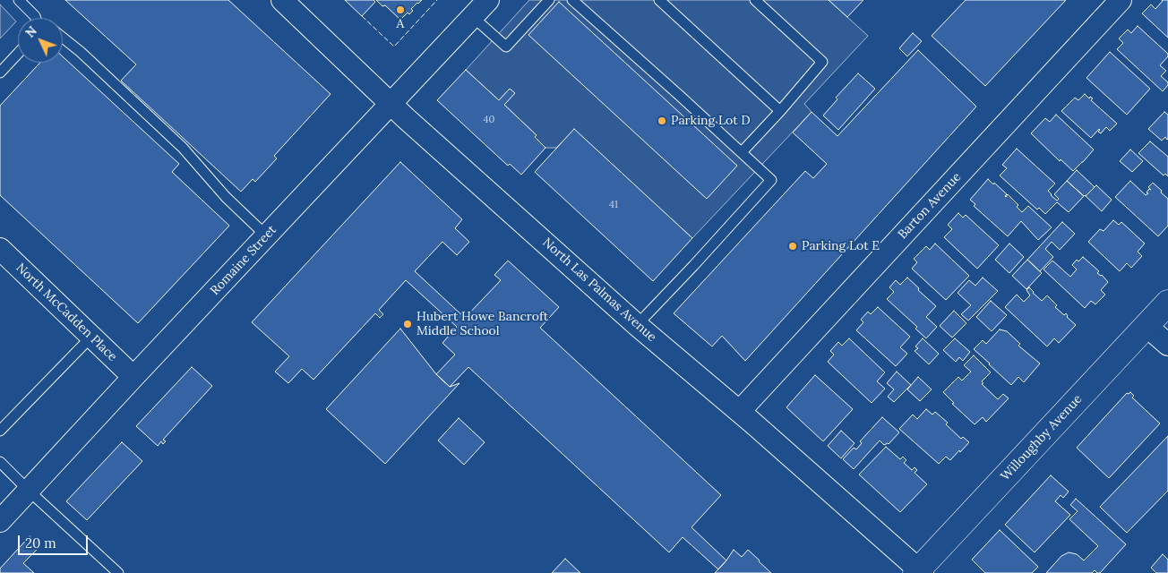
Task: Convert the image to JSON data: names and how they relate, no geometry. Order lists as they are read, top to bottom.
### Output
{
  "streets": {
    "street": [
      "Barton Avenue",
      "Romaine Street",
      "North Las Palmas Avenue",
      "North McCadden Place",
      "Willoughby Avenue"
    ]
  },
  "crossings": [
    ["Barton Avenue", "North Las Palmas Avenue"],
    ["Romaine Street", "North Las Palmas Avenue"],
    ["Romaine Street", "North McCadden Place"],
    ["North Las Palmas Avenue", "Willoughby Avenue"]
  ],
  "places": [
    "A",
    "Parking Lot D",
    "Parking Lot E",
    "Hubert Howe Bancroft Middle School"
  ],
  "house_numbers": ["40", "41"],
  "scale_bar": "20 m",
  "north": "top left"
}
